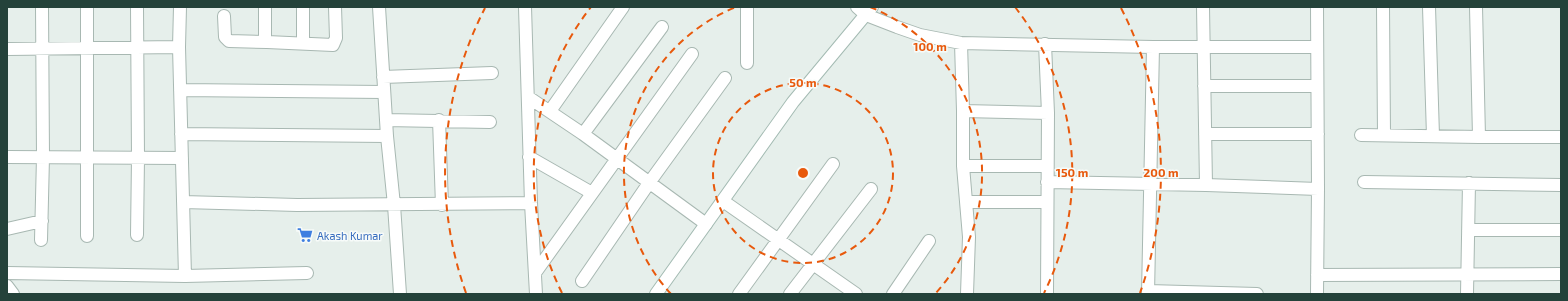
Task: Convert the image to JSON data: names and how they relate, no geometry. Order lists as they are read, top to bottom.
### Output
{
  "places": {
    "supermarket": ["Akash Kumar"]
  },
  "rings": [
    "100 m",
    "50 m",
    "150 m",
    "200 m"
  ]
}
